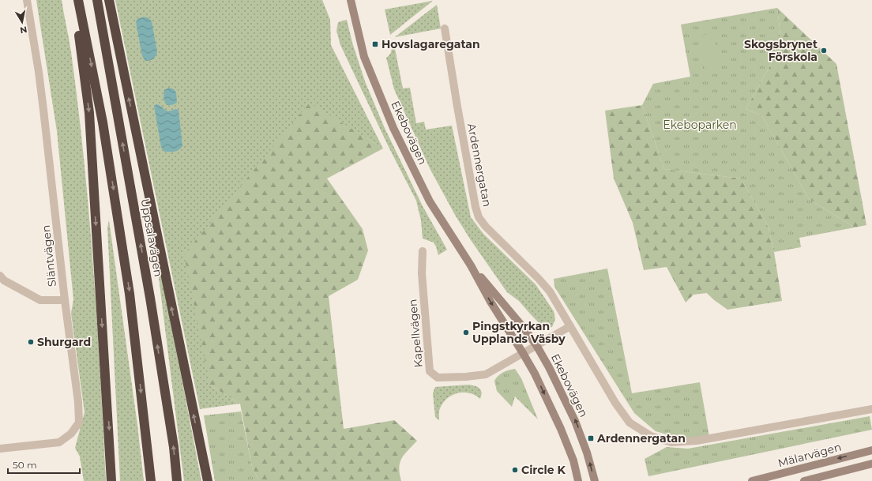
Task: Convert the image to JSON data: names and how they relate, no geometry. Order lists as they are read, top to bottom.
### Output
{
  "streets": {
    "highway": ["Uppsalavägen"],
    "street": [
      "Ekebovägen",
      "Ardennergatan",
      "Släntvägen",
      "Kapellvägen",
      "Mälarvägen"
    ]
  },
  "crossings": [
    ["Ekebovägen", "Kapellvägen"],
    ["Ardennergatan", "Kapellvägen"]
  ],
  "parks": ["Ekeboparken"],
  "places": {
    "transit": ["Hovslagaregatan", "Ardennergatan"],
    "other": [
      "Skogsbrynet Förskola",
      "Pingstkyrkan Upplands Väsby",
      "Shurgard",
      "Circle K"
    ]
  },
  "scale_bar": "50 m",
  "north": "bottom"
}
